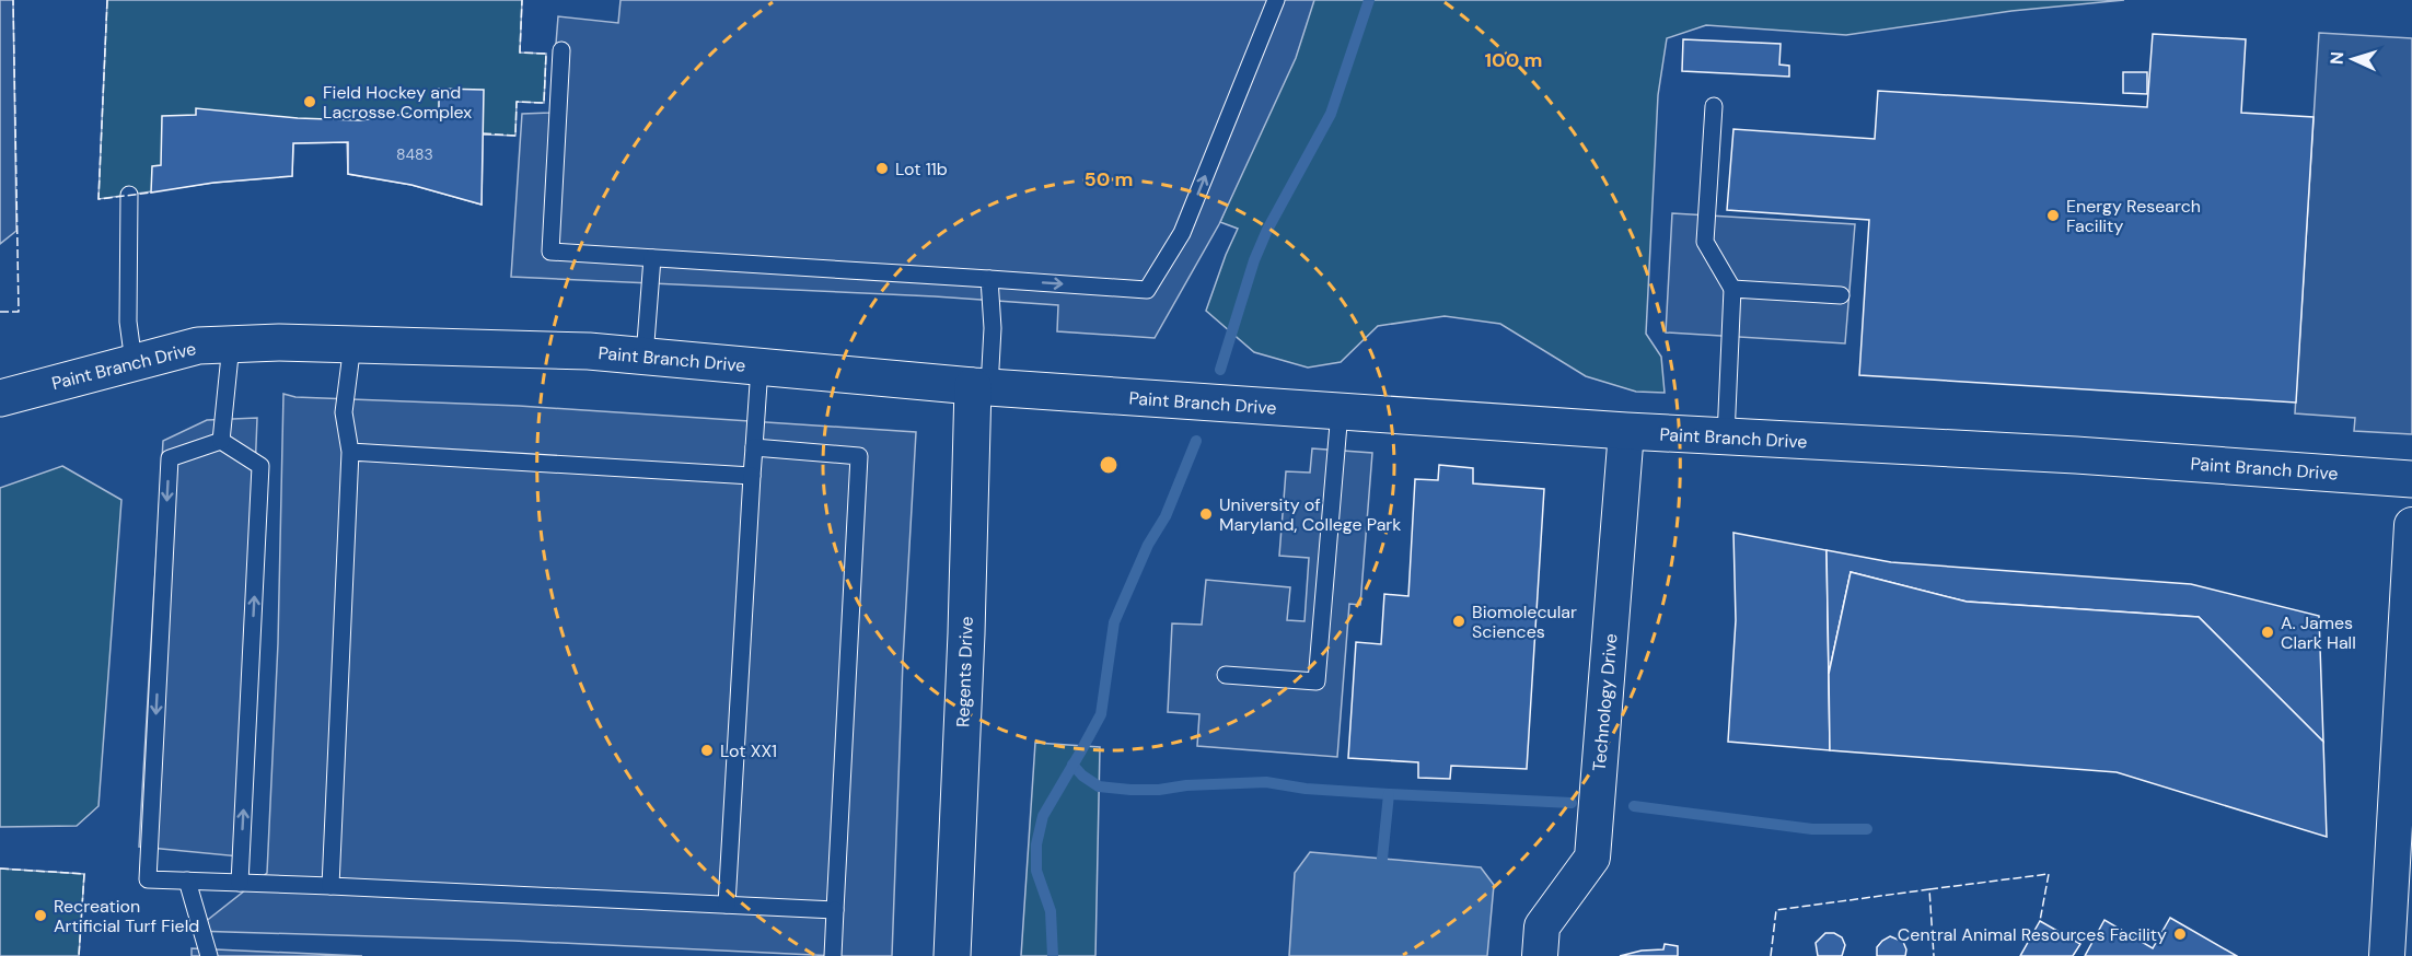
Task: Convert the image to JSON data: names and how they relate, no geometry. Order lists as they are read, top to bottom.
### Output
{
  "streets": {
    "street": ["Paint Branch Drive", "Regents Drive", "Technology Drive"]
  },
  "crossings": [
    ["Paint Branch Drive", "Regents Drive"],
    ["Paint Branch Drive", "Technology Drive"]
  ],
  "places": [
    "Field Hockey and Lacrosse Complex",
    "Lot 11b",
    "Energy Research Facility",
    "University of Maryland, College Park",
    "Biomolecular Sciences",
    "A. James Clark Hall",
    "Lot XX1",
    "Recreation Artificial Turf Field",
    "Central Animal Resources Facility"
  ],
  "house_numbers": ["8483"],
  "north": "left",
  "rings": ["100 m", "50 m"]
}
